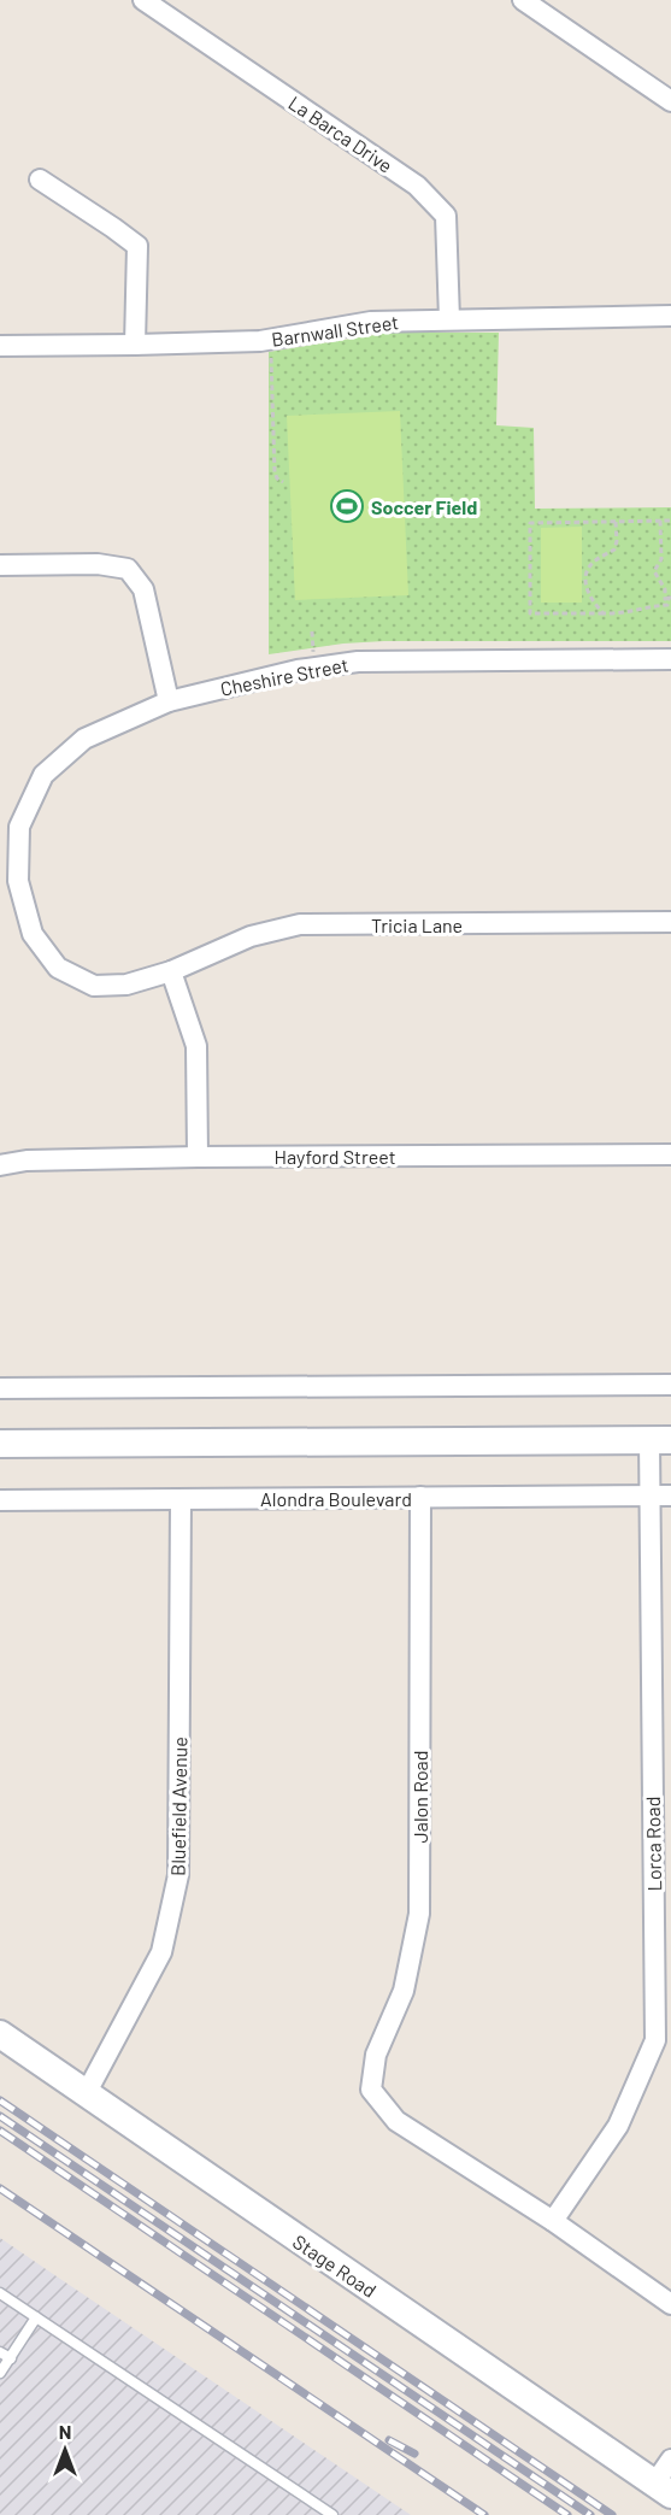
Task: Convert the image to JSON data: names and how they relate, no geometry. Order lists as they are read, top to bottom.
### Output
{
  "streets": {
    "main road": ["Stage Road"],
    "street": [
      "La Barca Drive",
      "Barnwall Street",
      "Cheshire Street",
      "Tricia Lane",
      "Hayford Street",
      "Alondra Boulevard",
      "Jalon Road",
      "Bluefield Avenue",
      "Lorca Road"
    ]
  },
  "crossings": [
    ["La Barca Drive", "Barnwall Street"],
    ["Alondra Boulevard", "Jalon Road"],
    ["Alondra Boulevard", "Bluefield Avenue"],
    ["Alondra Boulevard", "Lorca Road"],
    ["Jalon Road", "Lorca Road"],
    ["Bluefield Avenue", "Stage Road"]
  ],
  "places": {
    "sports": ["Soccer Field"]
  },
  "north": "top"
}
